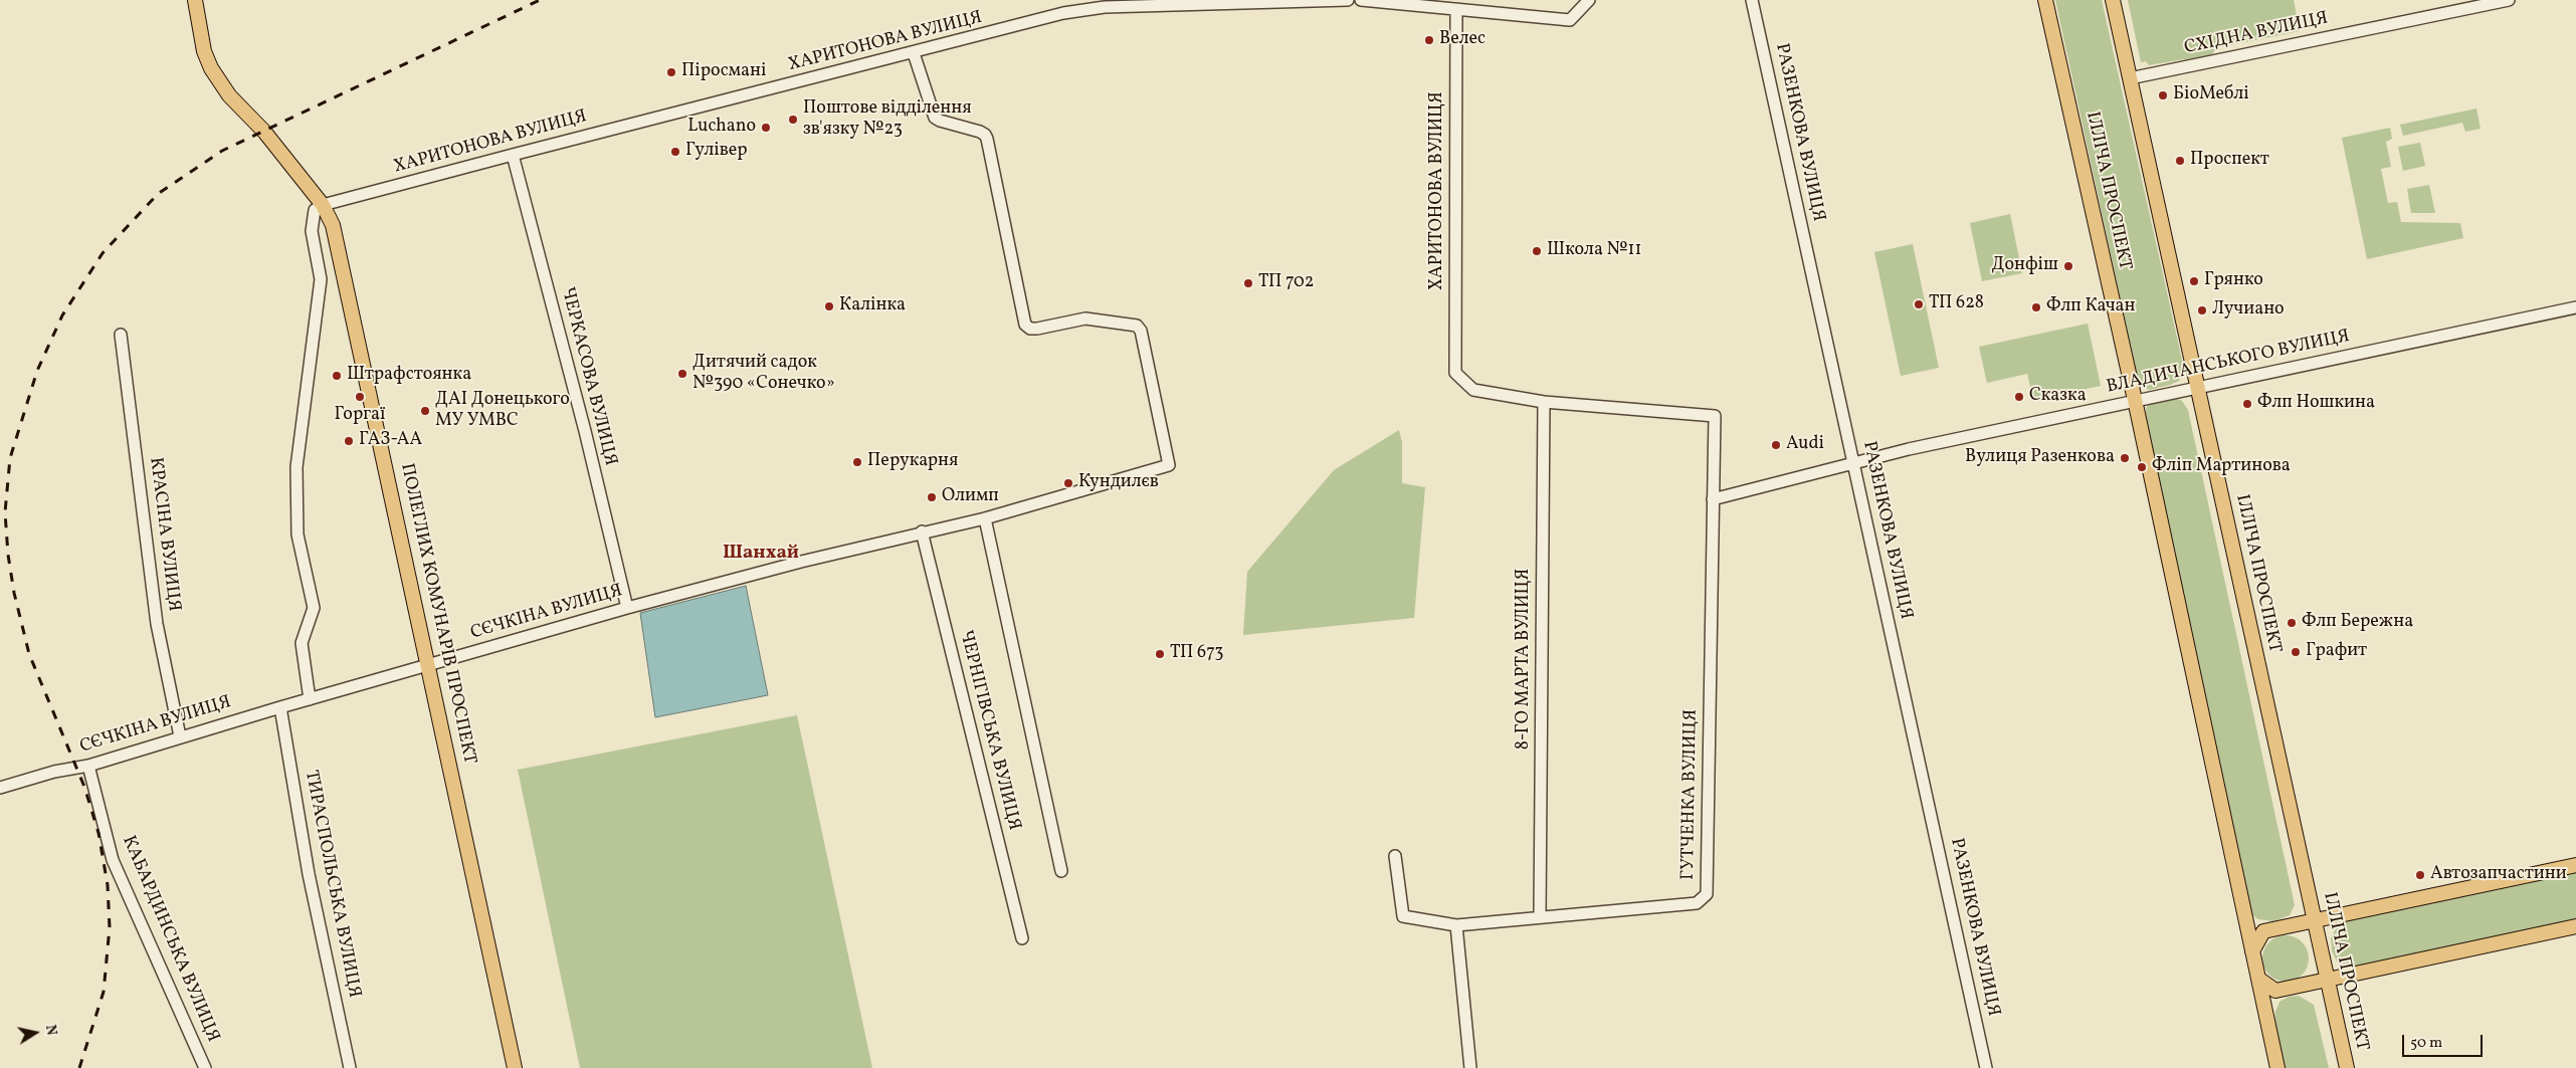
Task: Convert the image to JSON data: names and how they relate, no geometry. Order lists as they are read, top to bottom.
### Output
{
  "streets": {
    "main road": ["ІЛЛІЧА ПРОСПЕКТ", "ПОЛЕГЛИХ КОМУНАРІВ ПРОСПЕКТ"],
    "street": [
      "СХІДНА ВУЛИЦЯ",
      "ХАРИТОНОВА ВУЛИЦЯ",
      "РАЗЕНКОВА ВУЛИЦЯ",
      "ВЛАДИЧАНСЬКОГО ВУЛИЦЯ",
      "ЧЕРКАСОВА ВУЛИЦЯ",
      "КРАСІНА ВУЛИЦЯ",
      "СЄЧКІНА ВУЛИЦЯ",
      "8-ГО МАРТА ВУЛИЦЯ",
      "ЧЕРНІГІВСЬКА ВУЛИЦЯ",
      "ГУТЧЕНКА ВУЛИЦЯ",
      "ТИРАСПОЛЬСЬКА ВУЛИЦЯ",
      "КАБАРДИНСЬКА ВУЛИЦЯ"
    ]
  },
  "crossings": [
    ["СХІДНА ВУЛИЦЯ", "ІЛЛІЧА ПРОСПЕКТ"],
    ["ХАРИТОНОВА ВУЛИЦЯ", "ЧЕРКАСОВА ВУЛИЦЯ"],
    ["ХАРИТОНОВА ВУЛИЦЯ", "СЄЧКІНА ВУЛИЦЯ"],
    ["ХАРИТОНОВА ВУЛИЦЯ", "ПОЛЕГЛИХ КОМУНАРІВ ПРОСПЕКТ"],
    ["ХАРИТОНОВА ВУЛИЦЯ", "8-ГО МАРТА ВУЛИЦЯ"],
    ["ХАРИТОНОВА ВУЛИЦЯ", "ГУТЧЕНКА ВУЛИЦЯ"],
    ["РАЗЕНКОВА ВУЛИЦЯ", "ВЛАДИЧАНСЬКОГО ВУЛИЦЯ"],
    ["ІЛЛІЧА ПРОСПЕКТ", "ВЛАДИЧАНСЬКОГО ВУЛИЦЯ"],
    ["ВЛАДИЧАНСЬКОГО ВУЛИЦЯ", "ГУТЧЕНКА ВУЛИЦЯ"],
    ["ЧЕРКАСОВА ВУЛИЦЯ", "СЄЧКІНА ВУЛИЦЯ"],
    ["КРАСІНА ВУЛИЦЯ", "СЄЧКІНА ВУЛИЦЯ"],
    ["СЄЧКІНА ВУЛИЦЯ", "ПОЛЕГЛИХ КОМУНАРІВ ПРОСПЕКТ"],
    ["СЄЧКІНА ВУЛИЦЯ", "ЧЕРНІГІВСЬКА ВУЛИЦЯ"],
    ["СЄЧКІНА ВУЛИЦЯ", "ТИРАСПОЛЬСЬКА ВУЛИЦЯ"],
    ["СЄЧКІНА ВУЛИЦЯ", "КАБАРДИНСЬКА ВУЛИЦЯ"],
    ["8-ГО МАРТА ВУЛИЦЯ", "ГУТЧЕНКА ВУЛИЦЯ"]
  ],
  "districts": ["Шанхай"],
  "places": [
    "Велес",
    "Піросмані",
    "БіоМеблі",
    "Поштове відділення зв'язку №23",
    "Luchano",
    "Гулівер",
    "Проспект",
    "Школа №11",
    "Донфіш",
    "Грянко",
    "ТП 702",
    "ТП 628",
    "Калінка",
    "Флп Качан",
    "Лучиано",
    "Дитячий садок №390 «Сонечко»",
    "Штрафстоянка",
    "Горгаї",
    "Сказка",
    "Флп Ношкина",
    "ДАІ Донецького МУ УМВС",
    "ГАЗ-АА",
    "Audi",
    "Вулиця Разенкова",
    "Перукарня",
    "Фліп Мартинова",
    "Кундилєв",
    "Олимп",
    "Флп Бережна",
    "Графит",
    "ТП 673",
    "Автозапчастини"
  ],
  "scale_bar": "50 m",
  "north": "right"
}
